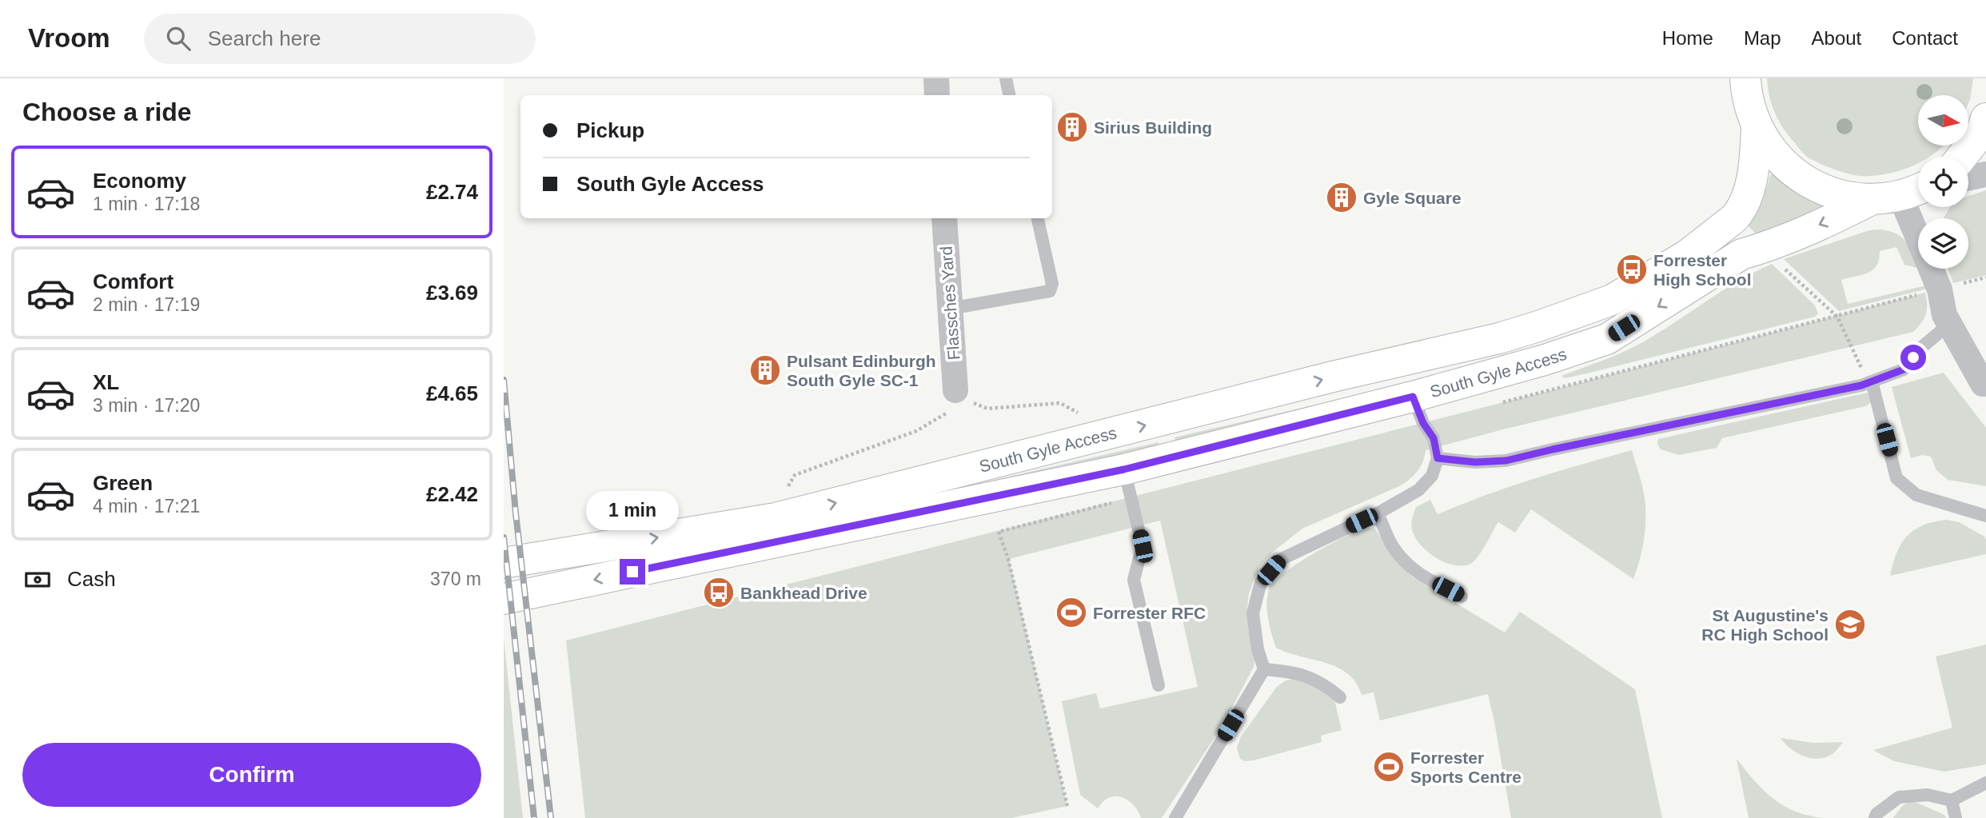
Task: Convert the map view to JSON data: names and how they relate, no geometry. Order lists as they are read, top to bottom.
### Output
{
  "streets": {
    "street": ["Flassches Yard", "South Gyle Access"]
  },
  "places": {
    "building": ["Sirius Building", "Gyle Square", "Pulsant Edinburgh South Gyle SC-1"],
    "bus stop": ["Forrester High School", "Bankhead Drive"],
    "sports": ["Forrester RFC", "Forrester Sports Centre"],
    "school or university": ["St Augustine's RC High School"]
  },
  "north": "right",
  "page": {
    "header": "Vroom",
    "search": "Search here",
    "nav": [
      "Home",
      "Map",
      "About",
      "Contact"
    ],
    "heading": "Choose a ride",
    "banner": ["Pickup", "South Gyle Access"],
    "list": [
      {
        "name": "Economy",
        "note": "1 min · 17:18",
        "value": "£2.74"
      },
      {
        "name": "Comfort",
        "note": "2 min · 17:19",
        "value": "£3.69"
      },
      {
        "name": "XL",
        "note": "3 min · 17:20",
        "value": "£4.65"
      },
      {
        "name": "Green",
        "note": "4 min · 17:21",
        "value": "£2.42"
      }
    ],
    "bubble": "1 min",
    "pay": ["Cash", "370 m"],
    "buttons": "Confirm"
  }
}
